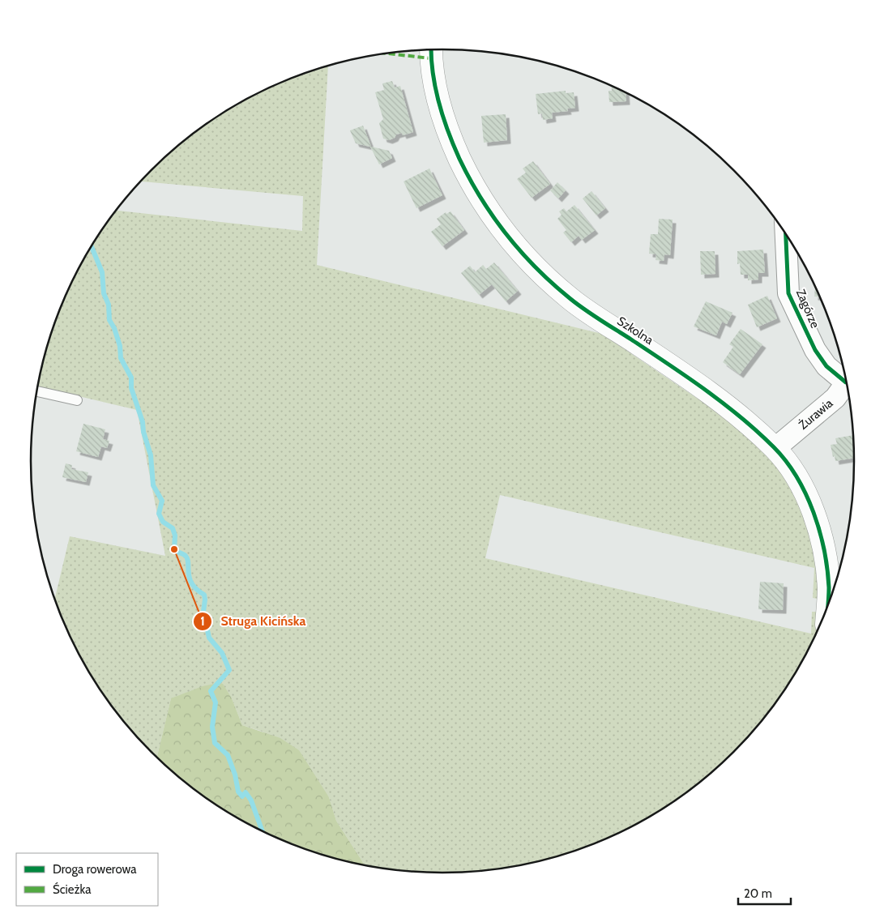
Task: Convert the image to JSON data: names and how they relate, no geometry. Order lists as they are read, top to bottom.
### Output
{
  "streets": {
    "street": ["Zagórze", "Szkolna", "Żurawia"]
  },
  "crossings": [
    ["Szkolna", "Żurawia"]
  ],
  "places": ["Struga Kicińska"],
  "legend": ["Droga rowerowa", "Ścieżka"],
  "scale_bar": "20 m"
}
